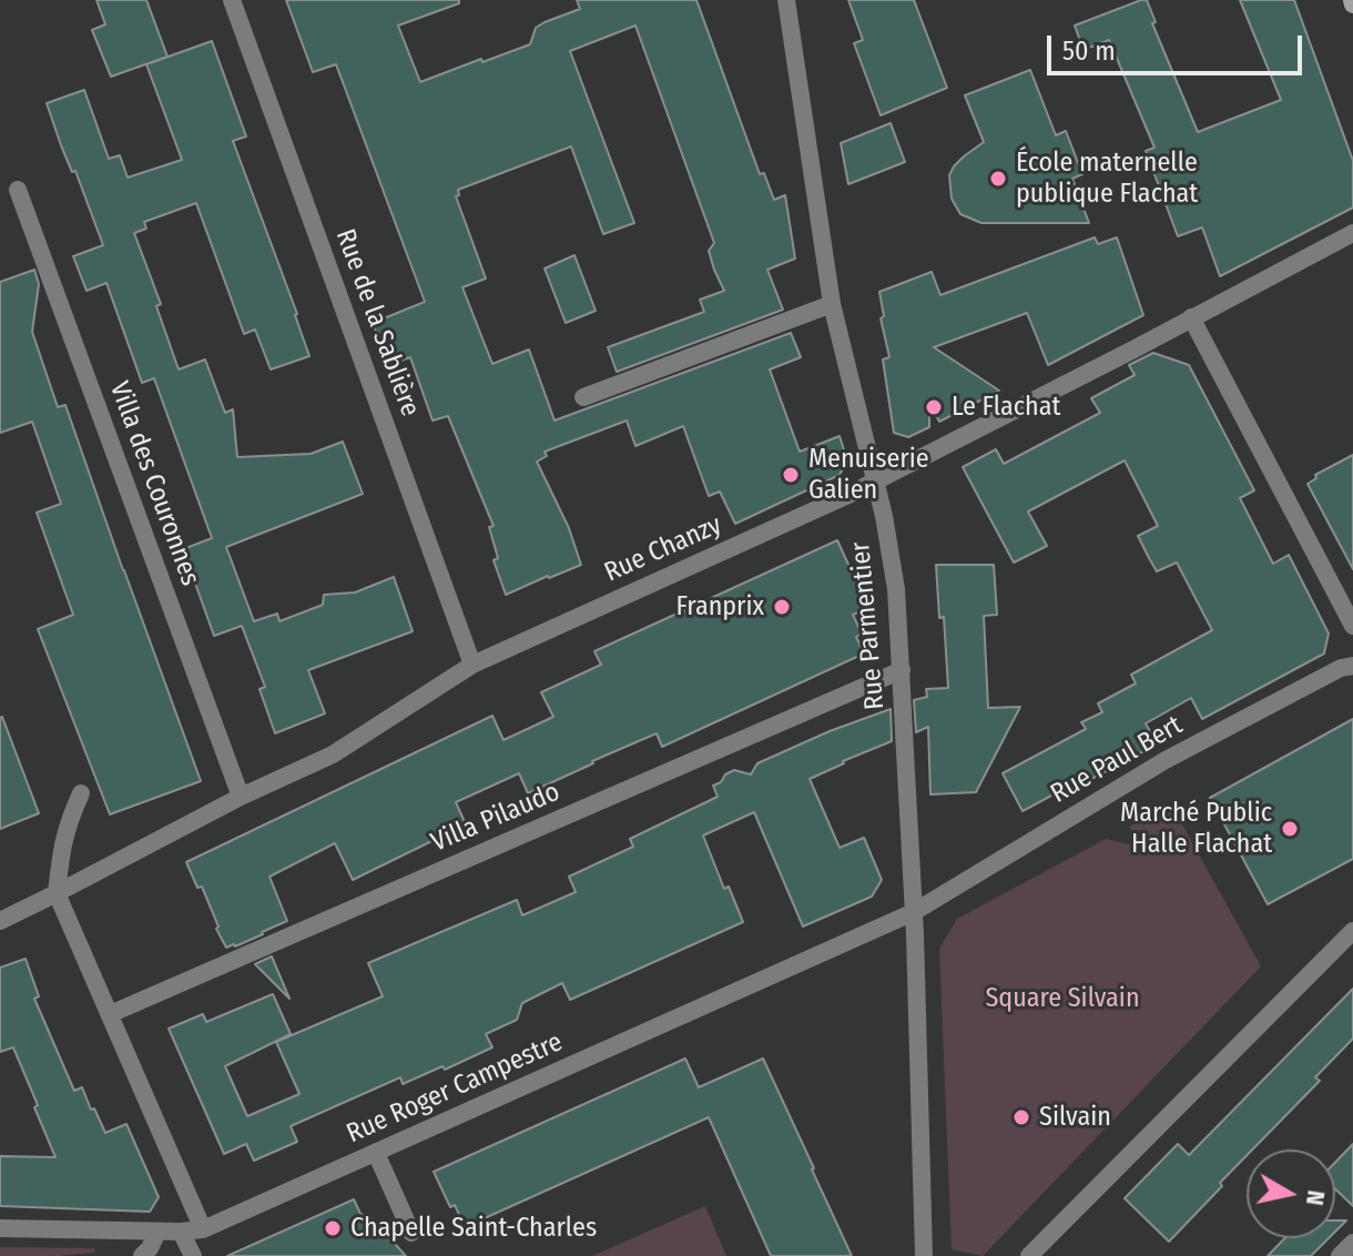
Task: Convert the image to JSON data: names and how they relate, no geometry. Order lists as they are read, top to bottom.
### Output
{
  "streets": {
    "street": [
      "Rue de la Sablière",
      "Villa des Couronnes",
      "Rue Chanzy",
      "Rue Parmentier",
      "Rue Paul Bert",
      "Villa Pilaudo",
      "Rue Roger Campestre"
    ]
  },
  "crossings": [
    ["Rue de la Sablière", "Rue Chanzy"],
    ["Villa des Couronnes", "Rue Chanzy"],
    ["Rue Chanzy", "Rue Parmentier"],
    ["Rue Parmentier", "Rue Paul Bert"],
    ["Rue Parmentier", "Villa Pilaudo"],
    ["Rue Parmentier", "Rue Roger Campestre"],
    ["Rue Paul Bert", "Rue Roger Campestre"]
  ],
  "parks": ["Square Silvain"],
  "places": [
    "École maternelle publique Flachat",
    "Le Flachat",
    "Menuiserie Galien",
    "Franprix",
    "Marché Public Halle Flachat",
    "Silvain",
    "Chapelle Saint-Charles"
  ],
  "scale_bar": "50 m",
  "north": "right"
}
